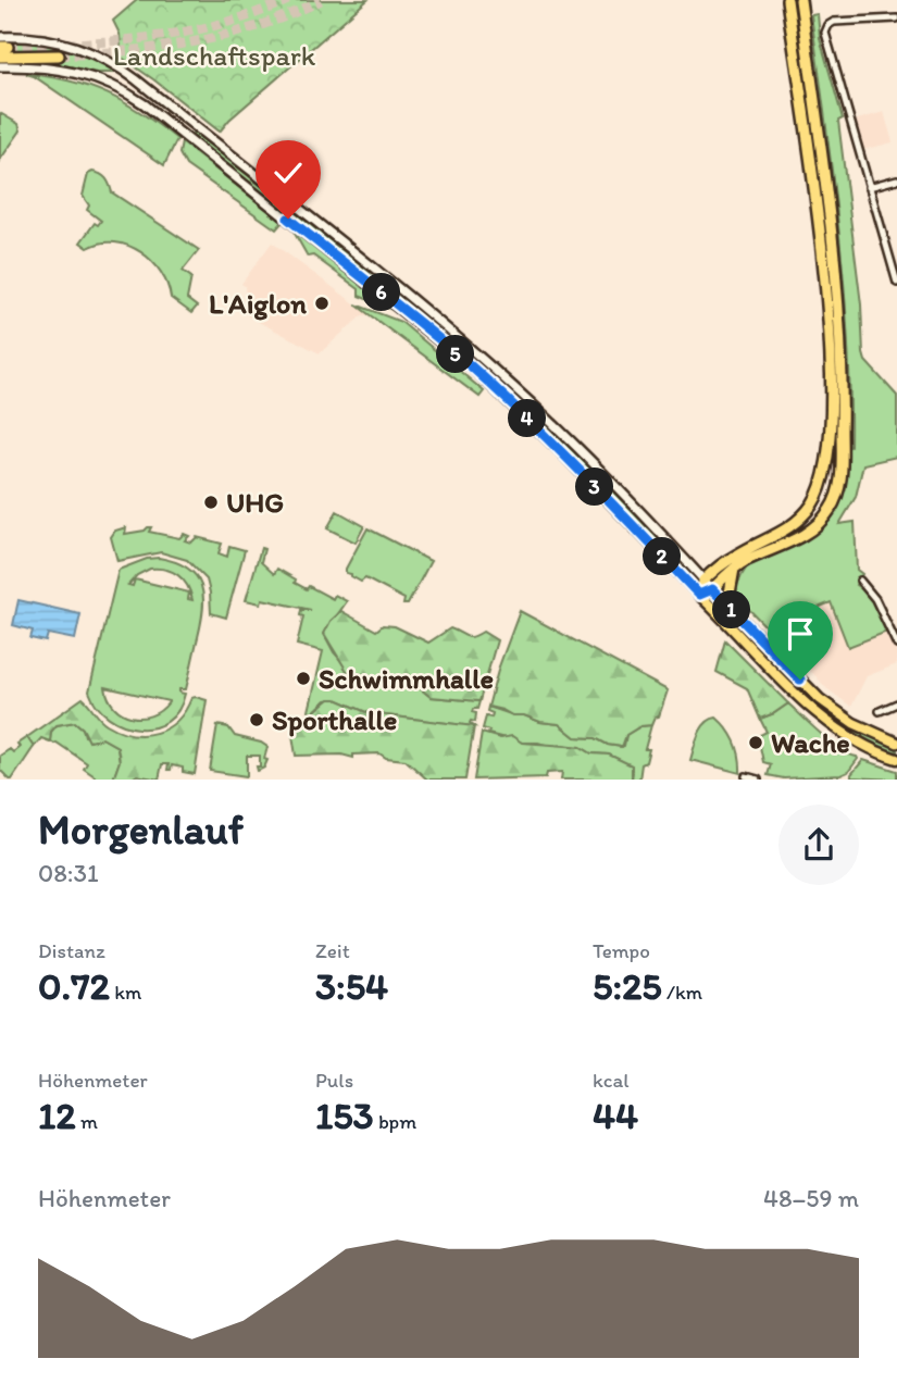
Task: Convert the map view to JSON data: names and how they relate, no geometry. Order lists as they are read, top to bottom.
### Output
{
  "parks": ["Landschaftspark"],
  "places": [
    "L'Aiglon",
    "UHG",
    "Schwimmhalle",
    "Sporthalle",
    "Wache"
  ],
  "page": {
    "pins": [
      "6",
      "5",
      "4",
      "3",
      "2",
      "1"
    ],
    "heading": ["Morgenlauf", "08:31"],
    "stats": [
      ["Distanz", "0.72 km"],
      ["Zeit", "3:54"],
      ["Tempo", "5:25 /km"],
      ["Höhenmeter", "12 m"],
      ["Puls", "153 bpm"],
      ["kcal", "44"]
    ],
    "chart": ["Höhenmeter", "48–59 m"]
  }
}
